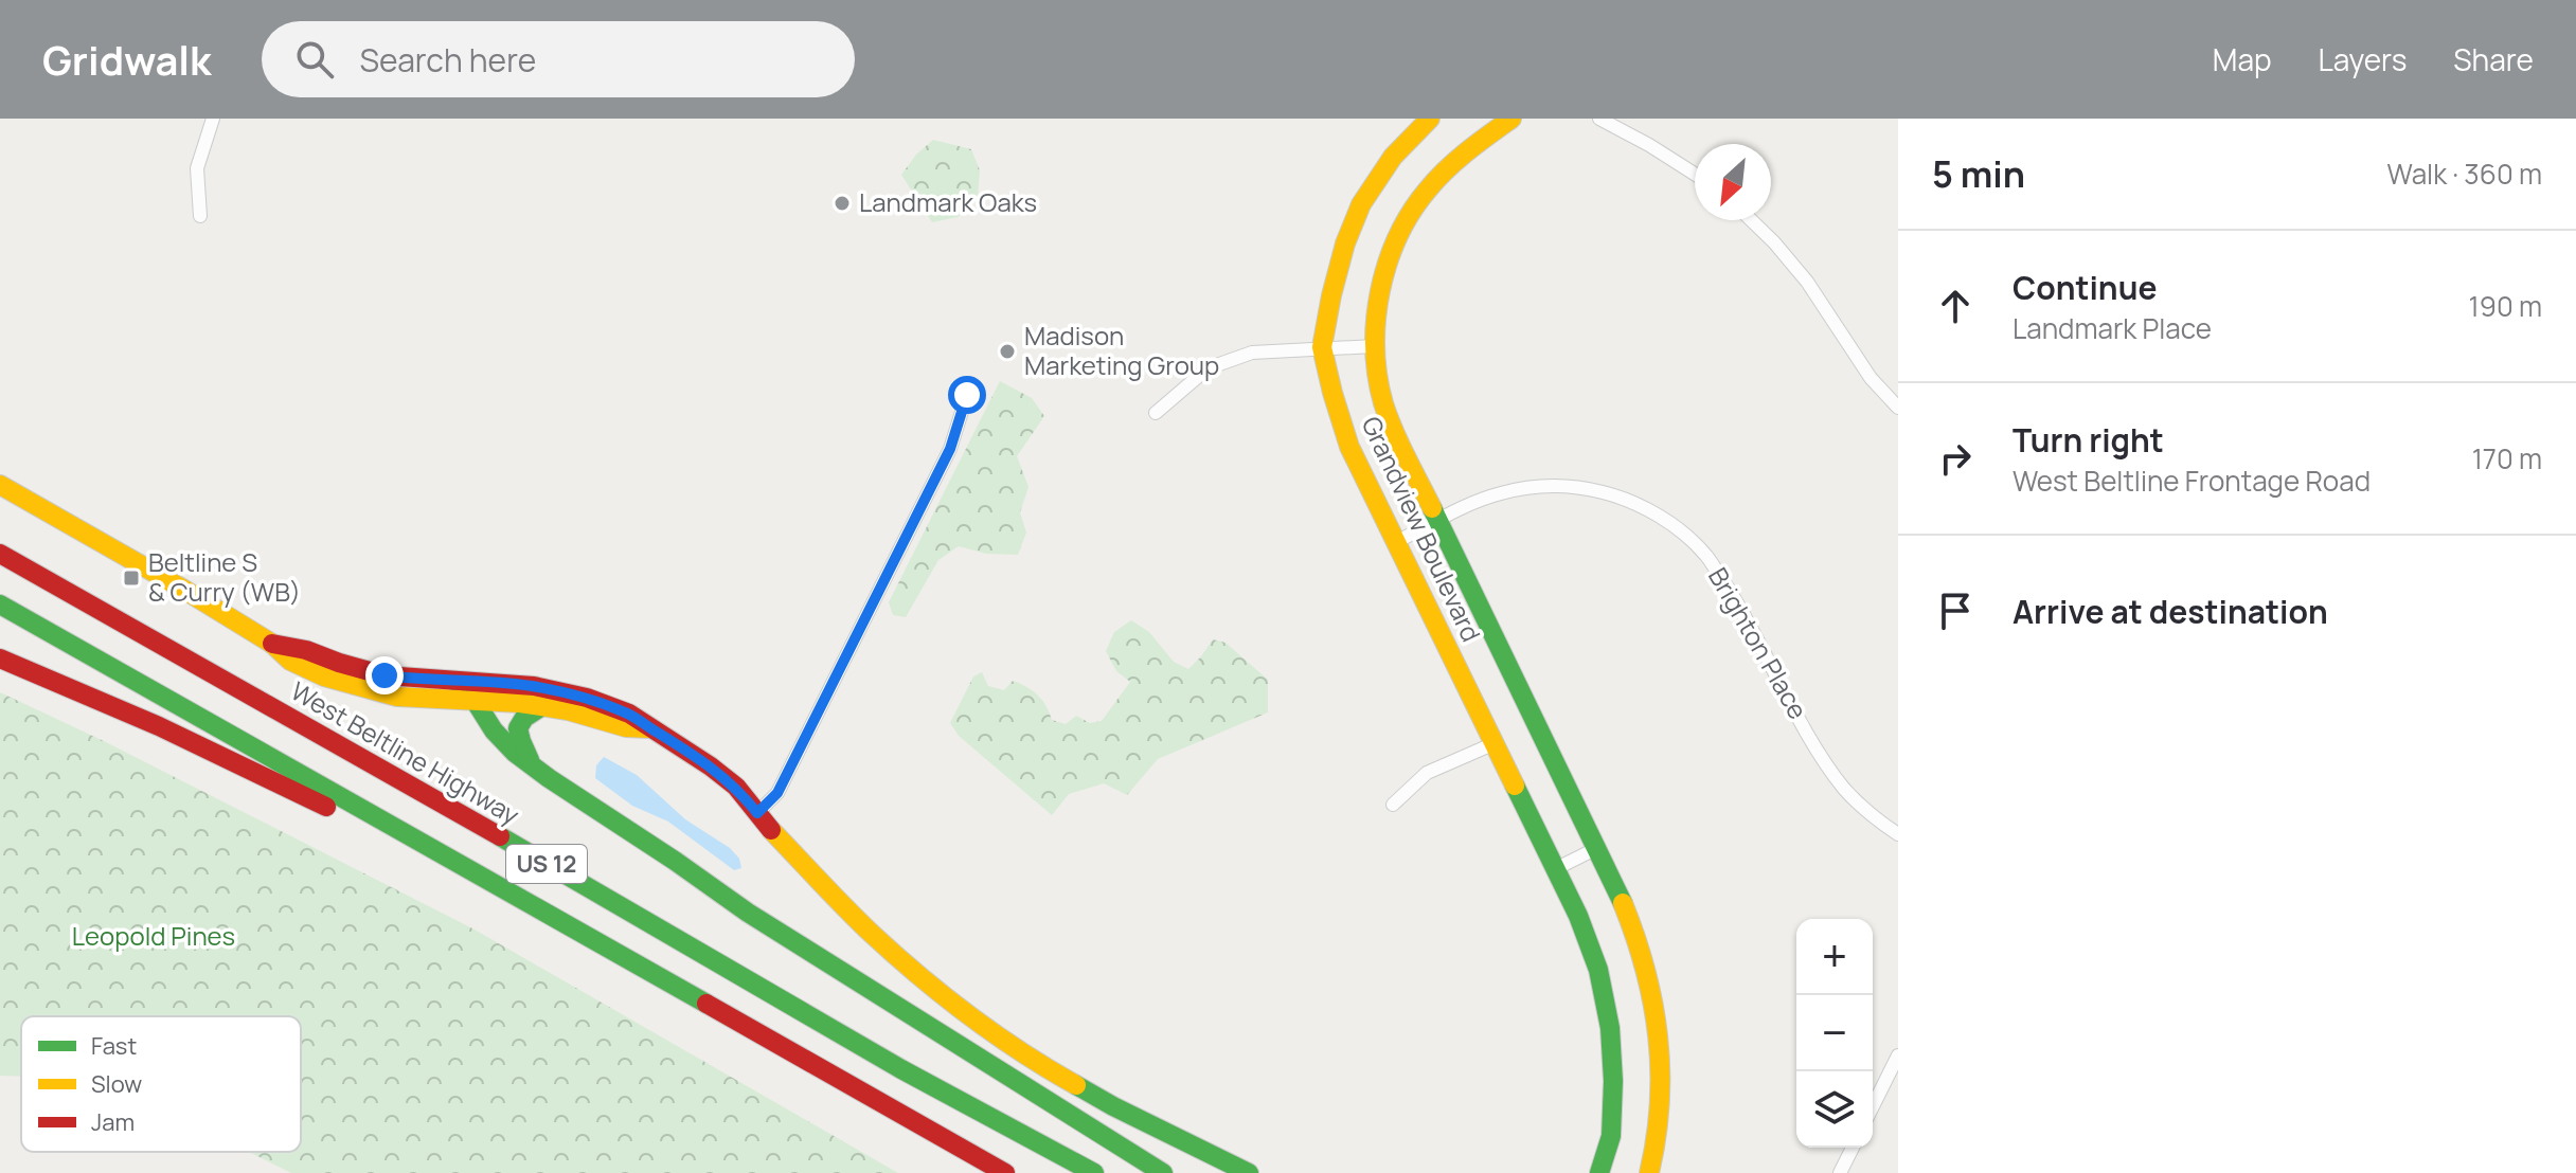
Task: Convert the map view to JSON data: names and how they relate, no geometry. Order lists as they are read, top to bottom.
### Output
{
  "streets": {
    "main road": ["Grandview Boulevard", "West Beltline Highway", "US 12"],
    "street": ["Brighton Place"]
  },
  "crossings": [
    ["Grandview Boulevard", "Brighton Place"]
  ],
  "parks": ["Leopold Pines"],
  "places": {
    "other": ["Landmark Oaks", "Madison Marketing Group"],
    "transit": ["Beltline S & Curry (WB)"]
  },
  "legend": ["Fast", "Slow", "Jam"],
  "north": "bottom left",
  "page": {
    "header": "Gridwalk",
    "search": "Search here",
    "nav": ["Map", "Layers", "Share"],
    "heading": ["5 min", "Walk · 360 m"],
    "list": [
      ["Continue", "Landmark Place", "190 m"],
      ["Turn right", "West Beltline Frontage Road", "170 m"],
      "Arrive at destination"
    ],
    "map_buttons": ["+", "−"]
  }
}
